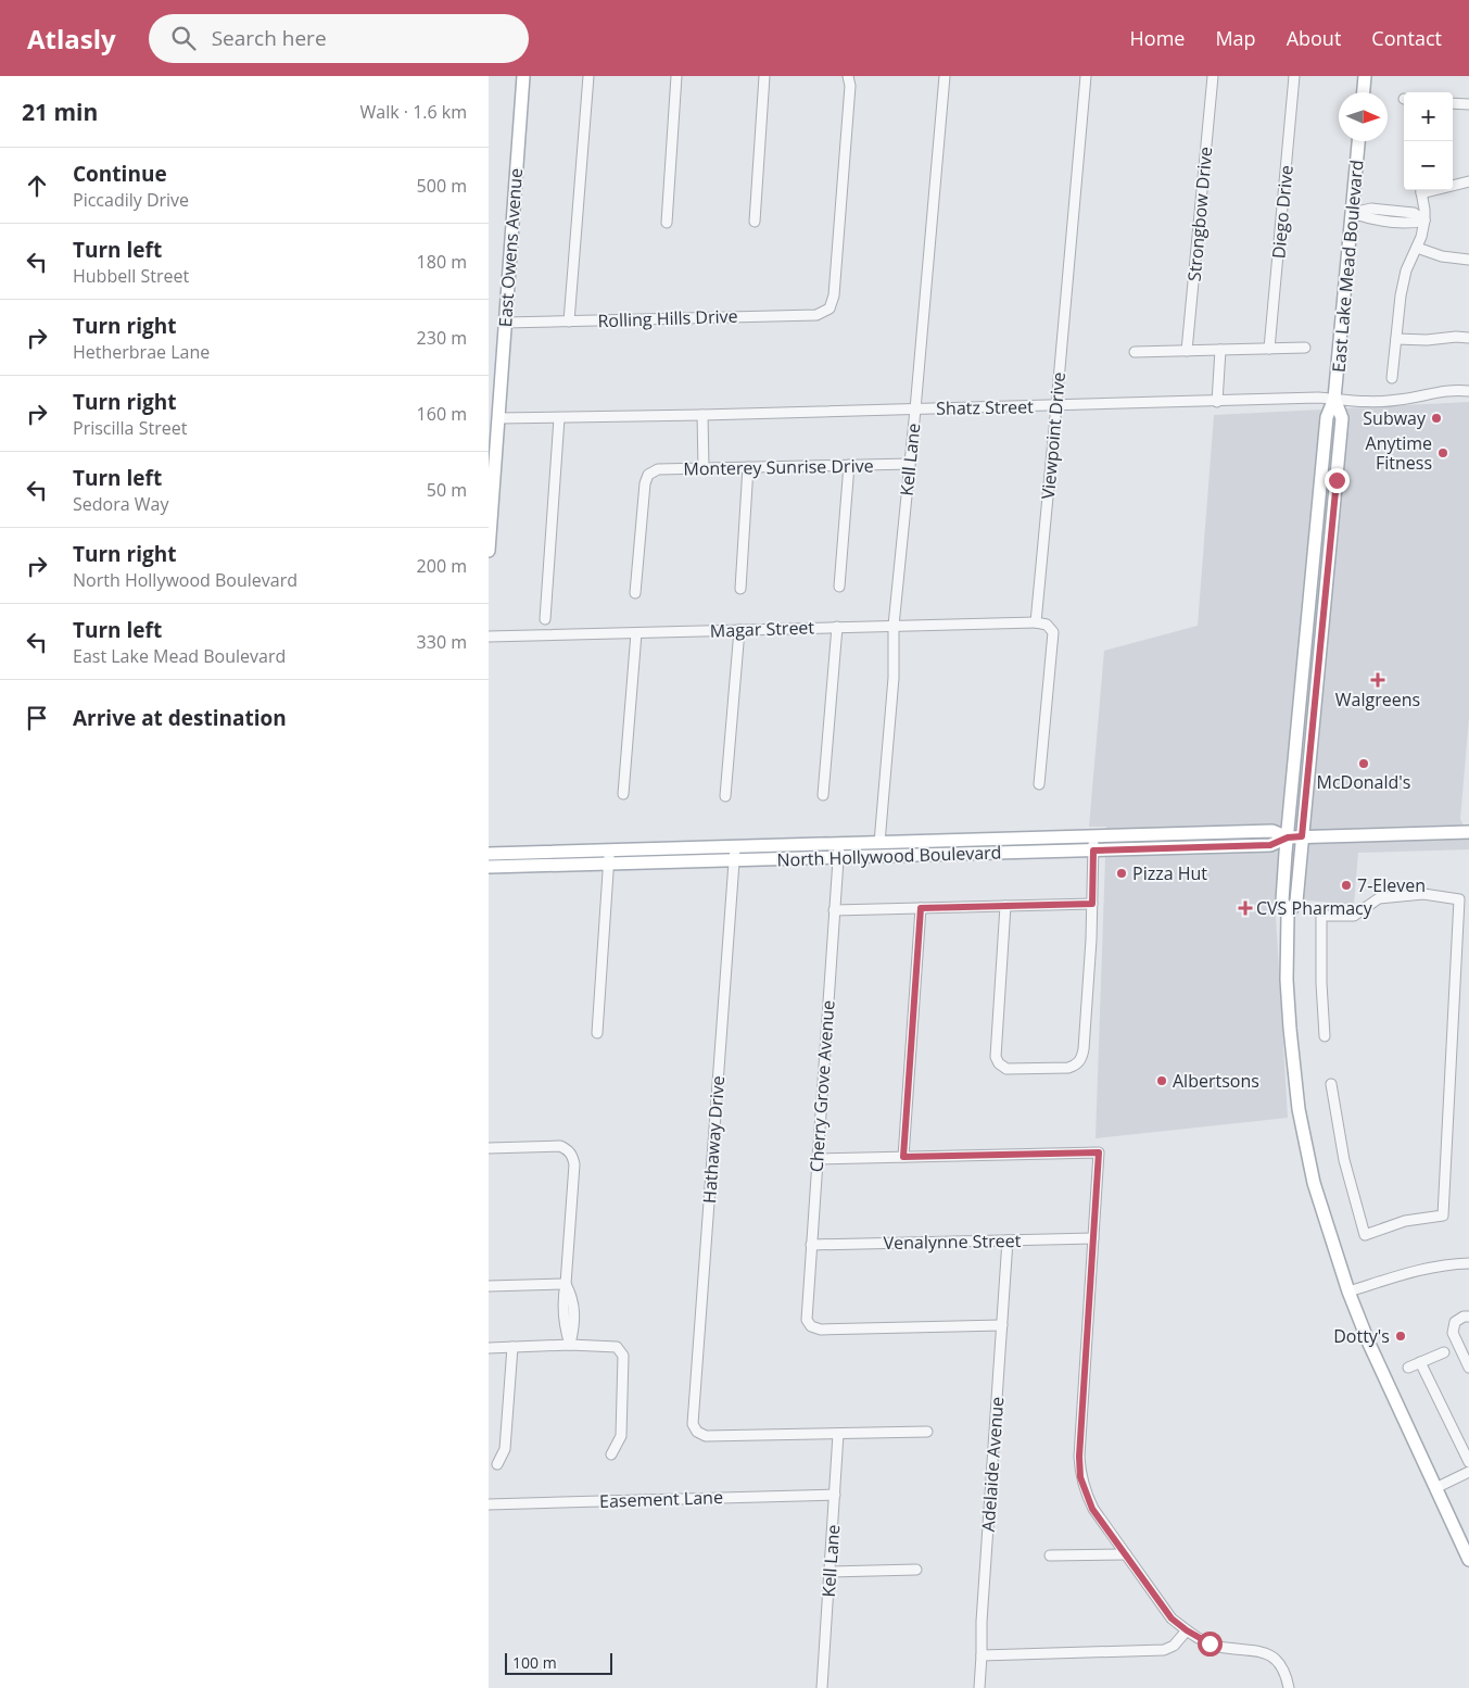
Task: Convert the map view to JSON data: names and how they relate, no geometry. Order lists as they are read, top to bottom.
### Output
{
  "streets": {
    "main road": ["East Owens Avenue", "East Lake Mead Boulevard", "North Hollywood Boulevard"],
    "street": [
      "Diego Drive",
      "Strongbow Drive",
      "Rolling Hills Drive",
      "Shatz Street",
      "Viewpoint Drive",
      "Kell Lane",
      "Monterey Sunrise Drive",
      "Magar Street",
      "Cherry Grove Avenue",
      "Hathaway Drive",
      "Venalynne Street",
      "Adelaide Avenue",
      "Easement Lane"
    ]
  },
  "crossings": [
    ["East Owens Avenue", "Rolling Hills Drive"],
    ["East Owens Avenue", "Shatz Street"],
    ["East Lake Mead Boulevard", "Shatz Street"],
    ["East Lake Mead Boulevard", "North Hollywood Boulevard"],
    ["Shatz Street", "Viewpoint Drive"],
    ["Shatz Street", "Kell Lane"],
    ["Viewpoint Drive", "Magar Street"],
    ["Kell Lane", "Monterey Sunrise Drive"],
    ["Kell Lane", "Magar Street"],
    ["Kell Lane", "North Hollywood Boulevard"],
    ["Kell Lane", "Hathaway Drive"],
    ["Kell Lane", "Easement Lane"],
    ["North Hollywood Boulevard", "Cherry Grove Avenue"],
    ["North Hollywood Boulevard", "Hathaway Drive"],
    ["Cherry Grove Avenue", "Venalynne Street"],
    ["Cherry Grove Avenue", "Adelaide Avenue"],
    ["Venalynne Street", "Adelaide Avenue"]
  ],
  "places": {
    "other": [
      "Subway",
      "Anytime Fitness",
      "McDonald's",
      "Pizza Hut",
      "7-Eleven",
      "Albertsons",
      "Dotty's"
    ],
    "health": ["Walgreens", "CVS Pharmacy"]
  },
  "scale_bar": "100 m",
  "north": "right",
  "page": {
    "header": "Atlasly",
    "search": "Search here",
    "nav": [
      "Home",
      "Map",
      "About",
      "Contact"
    ],
    "heading": ["21 min", "Walk · 1.6 km"],
    "map_buttons": ["+", "−"],
    "list": [
      ["Continue", "Piccadily Drive", "500 m"],
      ["Turn left", "Hubbell Street", "180 m"],
      ["Turn right", "Hetherbrae Lane", "230 m"],
      ["Turn right", "Priscilla Street", "160 m"],
      ["Turn left", "Sedora Way", "50 m"],
      ["Turn right", "North Hollywood Boulevard", "200 m"],
      ["Turn left", "East Lake Mead Boulevard", "330 m"],
      "Arrive at destination"
    ],
    "scale": "100 m"
  }
}
